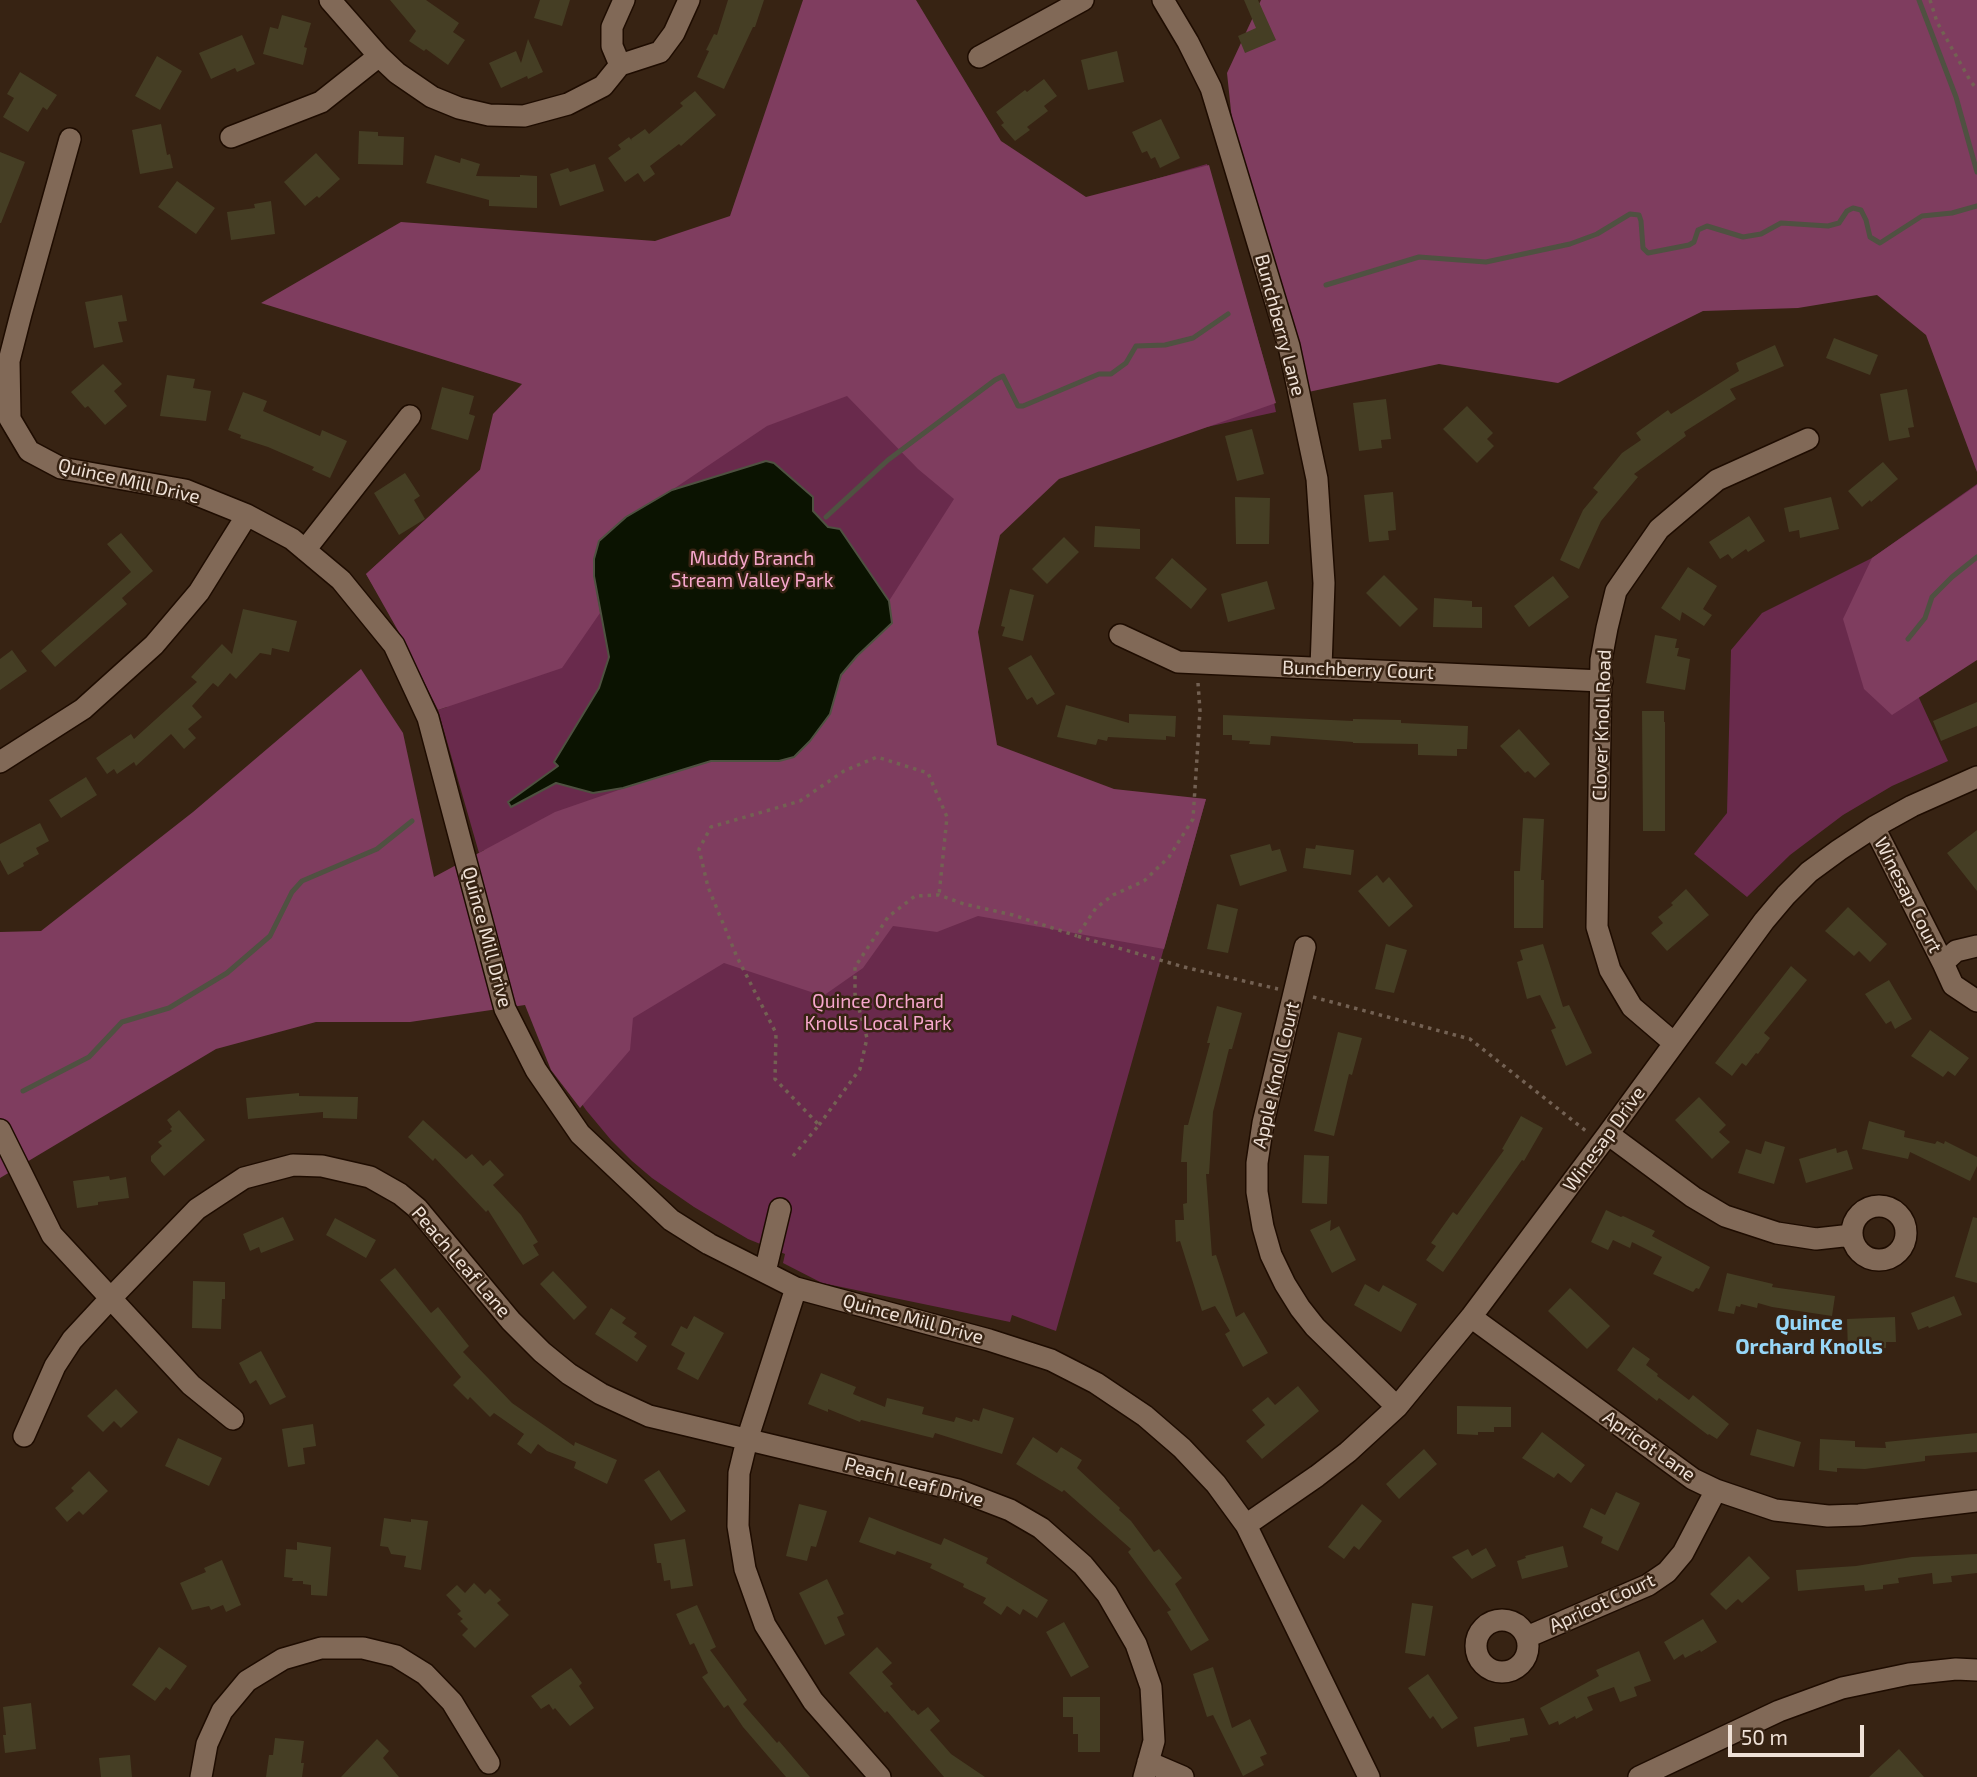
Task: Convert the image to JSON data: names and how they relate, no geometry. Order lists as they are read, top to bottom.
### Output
{
  "streets": {
    "street": [
      "Bunchberry Lane",
      "Quince Mill Drive",
      "Bunchberry Court",
      "Clover Knoll Road",
      "Winesap Court",
      "Apple Knoll Court",
      "Winesap Drive",
      "Peach Leaf Lane",
      "Apricot Lane",
      "Peach Leaf Drive",
      "Apricot Court"
    ]
  },
  "crossings": [
    ["Bunchberry Lane", "Bunchberry Court"],
    ["Quince Mill Drive", "Winesap Drive"],
    ["Bunchberry Court", "Clover Knoll Road"],
    ["Clover Knoll Road", "Winesap Drive"],
    ["Winesap Court", "Winesap Drive"],
    ["Apple Knoll Court", "Winesap Drive"],
    ["Winesap Drive", "Apricot Lane"],
    ["Peach Leaf Lane", "Peach Leaf Drive"],
    ["Apricot Lane", "Apricot Court"]
  ],
  "districts": ["Quince Orchard Knolls"],
  "parks": ["Muddy Branch Stream Valley Park", "Quince Orchard Knolls Local Park"],
  "scale_bar": "50 m"
}
